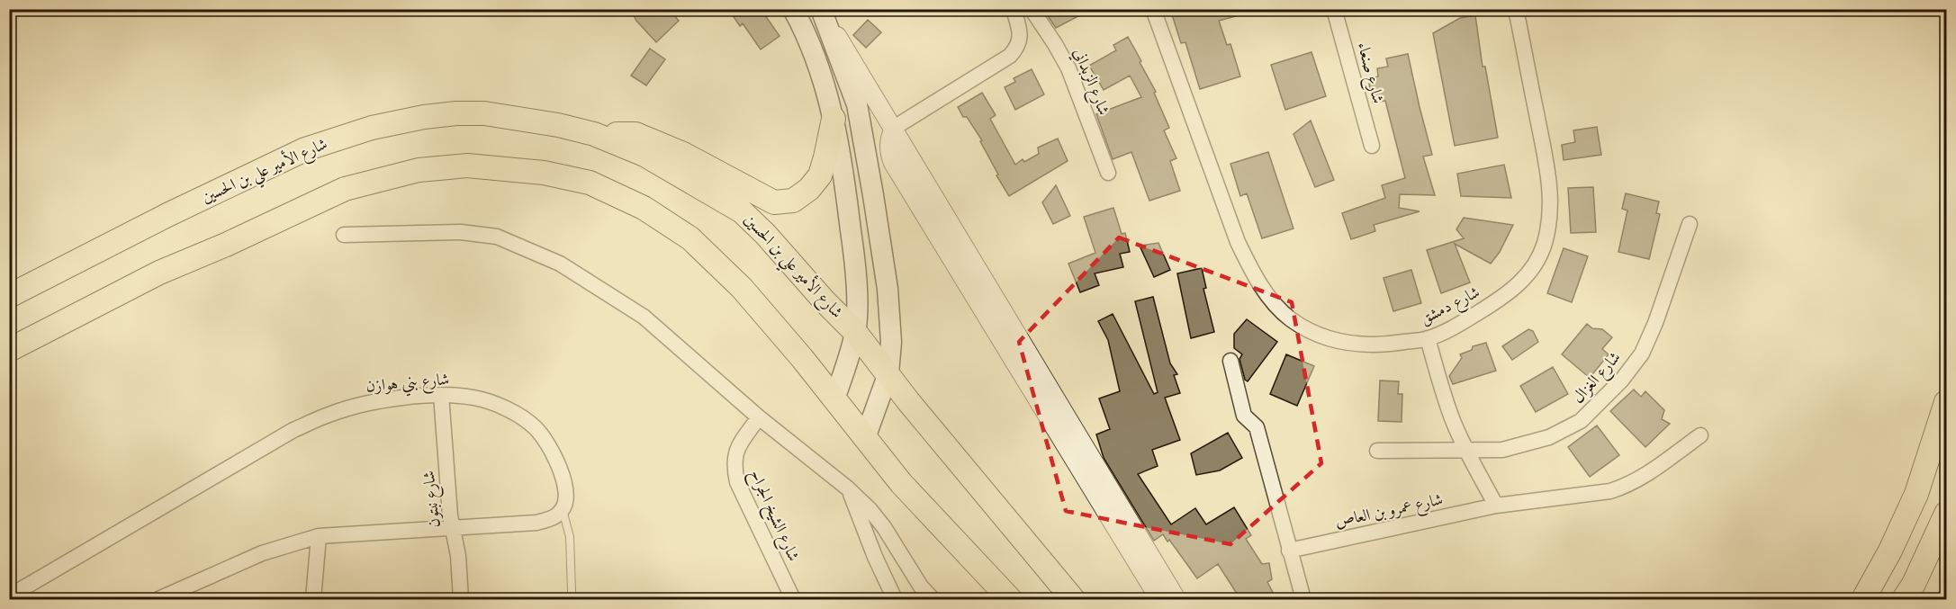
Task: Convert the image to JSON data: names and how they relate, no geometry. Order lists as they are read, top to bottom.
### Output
{
  "streets": {
    "main road": ["شارع الأمير علي بن الحسين"],
    "street": [
      "شارع صنعاء",
      "شارع الزبداني",
      "شارع دمشق",
      "شارع الغزال",
      "شارع بني هوازن",
      "شارع نبتون",
      "شارع عمرو بن العاص",
      "شارع الشيخ الجراح"
    ]
  },
  "crossings": [
    ["شارع بني هوازن", "شارع نبتون"]
  ]
}
